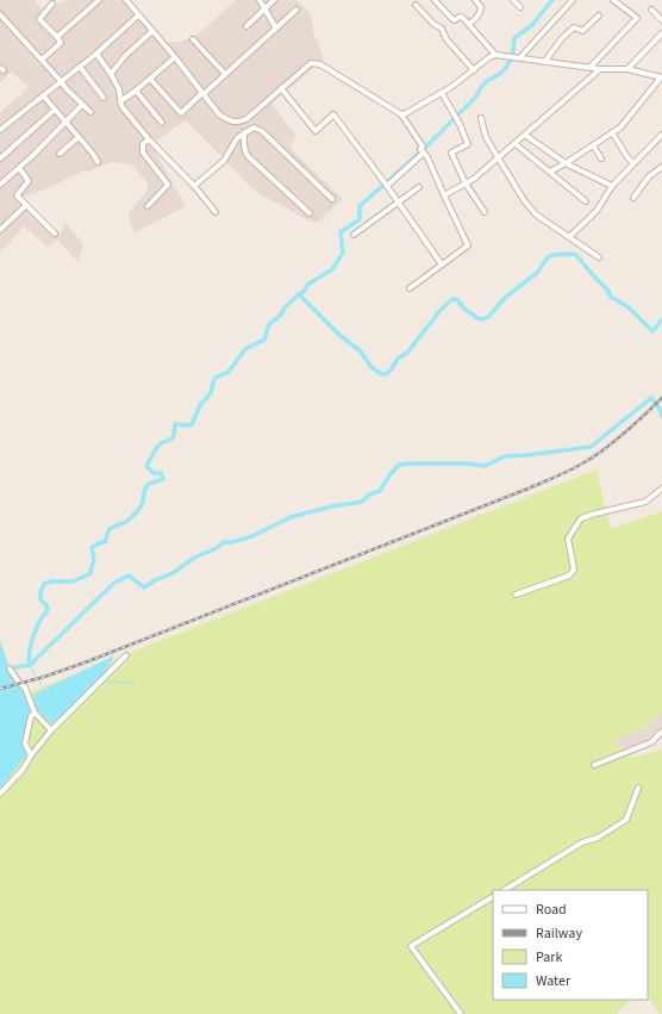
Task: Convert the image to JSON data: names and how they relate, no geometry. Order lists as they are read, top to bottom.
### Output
{
  "legend": [
    "Road",
    "Railway",
    "Park",
    "Water"
  ]
}
